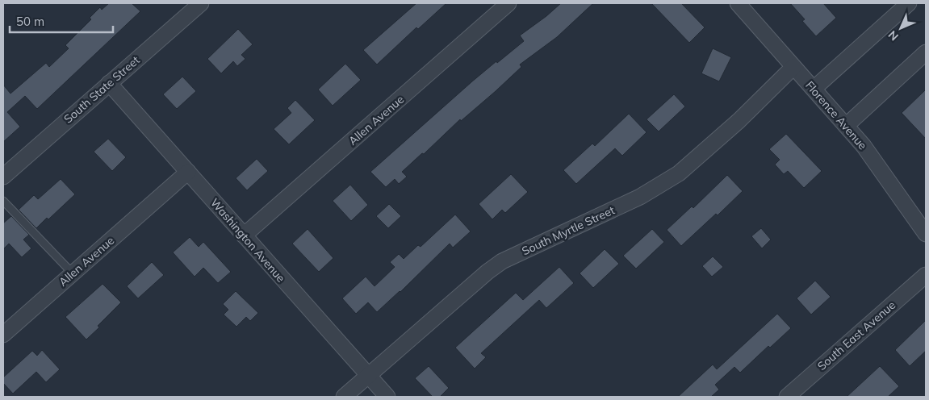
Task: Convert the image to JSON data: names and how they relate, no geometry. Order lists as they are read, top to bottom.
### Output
{
  "streets": {
    "street": [
      "South State Street",
      "Florence Avenue",
      "Allen Avenue",
      "South Myrtle Street",
      "Washington Avenue",
      "South East Avenue"
    ]
  },
  "crossings": [
    ["South State Street", "Washington Avenue"],
    ["Florence Avenue", "South Myrtle Street"],
    ["Allen Avenue", "Washington Avenue"],
    ["South Myrtle Street", "Washington Avenue"]
  ],
  "scale_bar": "50 m",
  "north": "bottom left"
}
